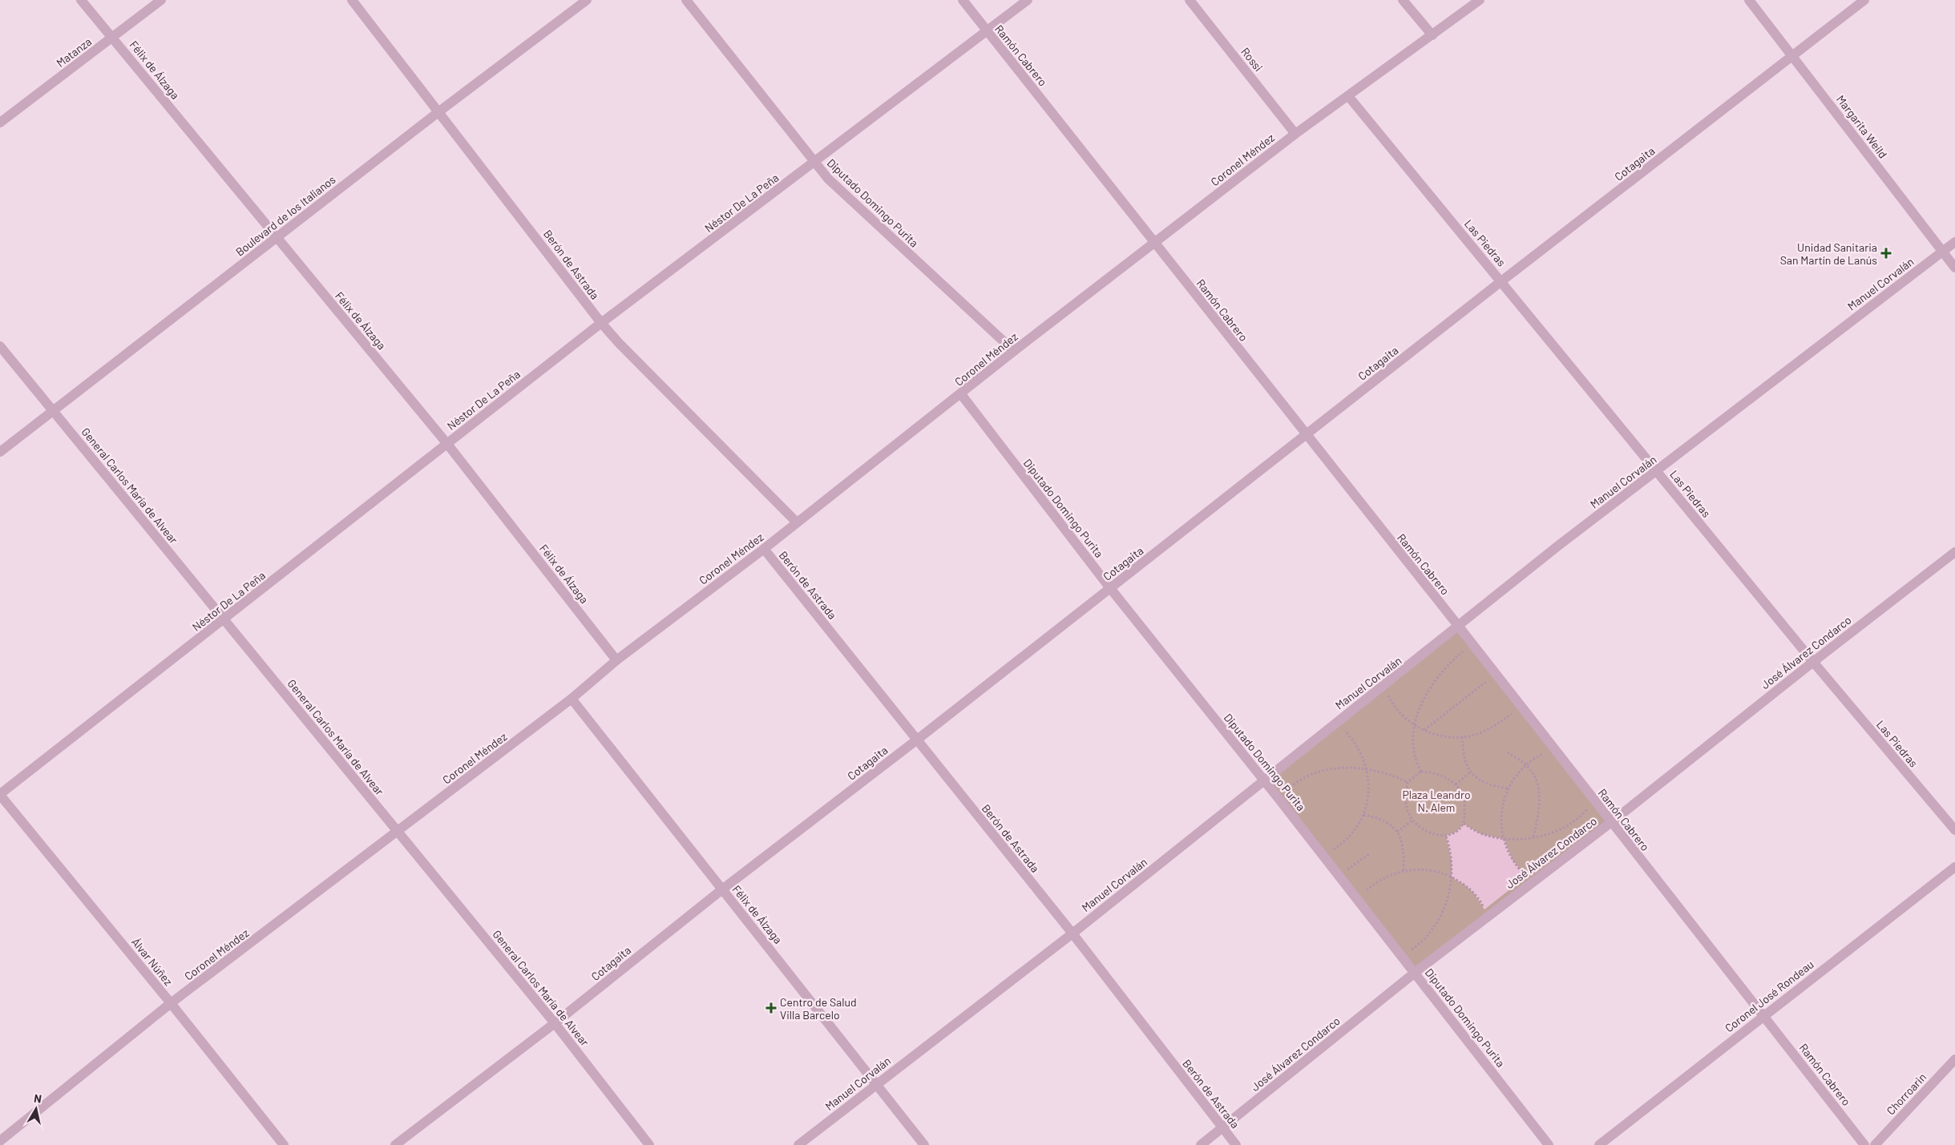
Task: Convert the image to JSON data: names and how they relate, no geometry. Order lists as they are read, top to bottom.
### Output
{
  "streets": {
    "street": [
      "Matanza",
      "Ramón Cabrero",
      "Rossi",
      "Félix de Álzaga",
      "Margarita Weild",
      "Coronel Méndez",
      "Cotagaita",
      "Néstor De La Peña",
      "Diputado Domingo Purita",
      "Boulevard de los Italianos",
      "Las Piedras",
      "Berón de Astrada",
      "Manuel Corvalán",
      "General Carlos María de Alvear",
      "José Álvarez Condarco",
      "Álvar Núñez",
      "Coronel José Rondeau",
      "Chorroarin"
    ]
  },
  "crossings": [
    ["Matanza", "Félix de Álzaga"],
    ["Ramón Cabrero", "Coronel Méndez"],
    ["Ramón Cabrero", "Cotagaita"],
    ["Ramón Cabrero", "Néstor De La Peña"],
    ["Ramón Cabrero", "Manuel Corvalán"],
    ["Ramón Cabrero", "José Álvarez Condarco"],
    ["Ramón Cabrero", "Coronel José Rondeau"],
    ["Rossi", "Coronel Méndez"],
    ["Félix de Álzaga", "Coronel Méndez"],
    ["Félix de Álzaga", "Cotagaita"],
    ["Félix de Álzaga", "Néstor De La Peña"],
    ["Félix de Álzaga", "Boulevard de los Italianos"],
    ["Félix de Álzaga", "Manuel Corvalán"],
    ["Margarita Weild", "Cotagaita"],
    ["Margarita Weild", "Manuel Corvalán"],
    ["Coronel Méndez", "Diputado Domingo Purita"],
    ["Coronel Méndez", "Las Piedras"],
    ["Coronel Méndez", "Berón de Astrada"],
    ["Coronel Méndez", "General Carlos María de Alvear"],
    ["Coronel Méndez", "Álvar Núñez"],
    ["Cotagaita", "Diputado Domingo Purita"],
    ["Cotagaita", "Las Piedras"],
    ["Cotagaita", "Berón de Astrada"],
    ["Cotagaita", "General Carlos María de Alvear"],
    ["Néstor De La Peña", "Diputado Domingo Purita"],
    ["Néstor De La Peña", "Berón de Astrada"],
    ["Néstor De La Peña", "General Carlos María de Alvear"],
    ["Néstor De La Peña", "Álvar Núñez"],
    ["Diputado Domingo Purita", "Manuel Corvalán"],
    ["Diputado Domingo Purita", "José Álvarez Condarco"],
    ["Boulevard de los Italianos", "Berón de Astrada"],
    ["Boulevard de los Italianos", "General Carlos María de Alvear"],
    ["Las Piedras", "Manuel Corvalán"],
    ["Las Piedras", "José Álvarez Condarco"],
    ["Berón de Astrada", "Manuel Corvalán"],
    ["Berón de Astrada", "José Álvarez Condarco"]
  ],
  "parks": ["Plaza Leandro N. Alem"],
  "places": {
    "health": ["Unidad Sanitaria San Martín de Lanús", "Centro de Salud Villa Barcelo"]
  },
  "north": "top"
}
